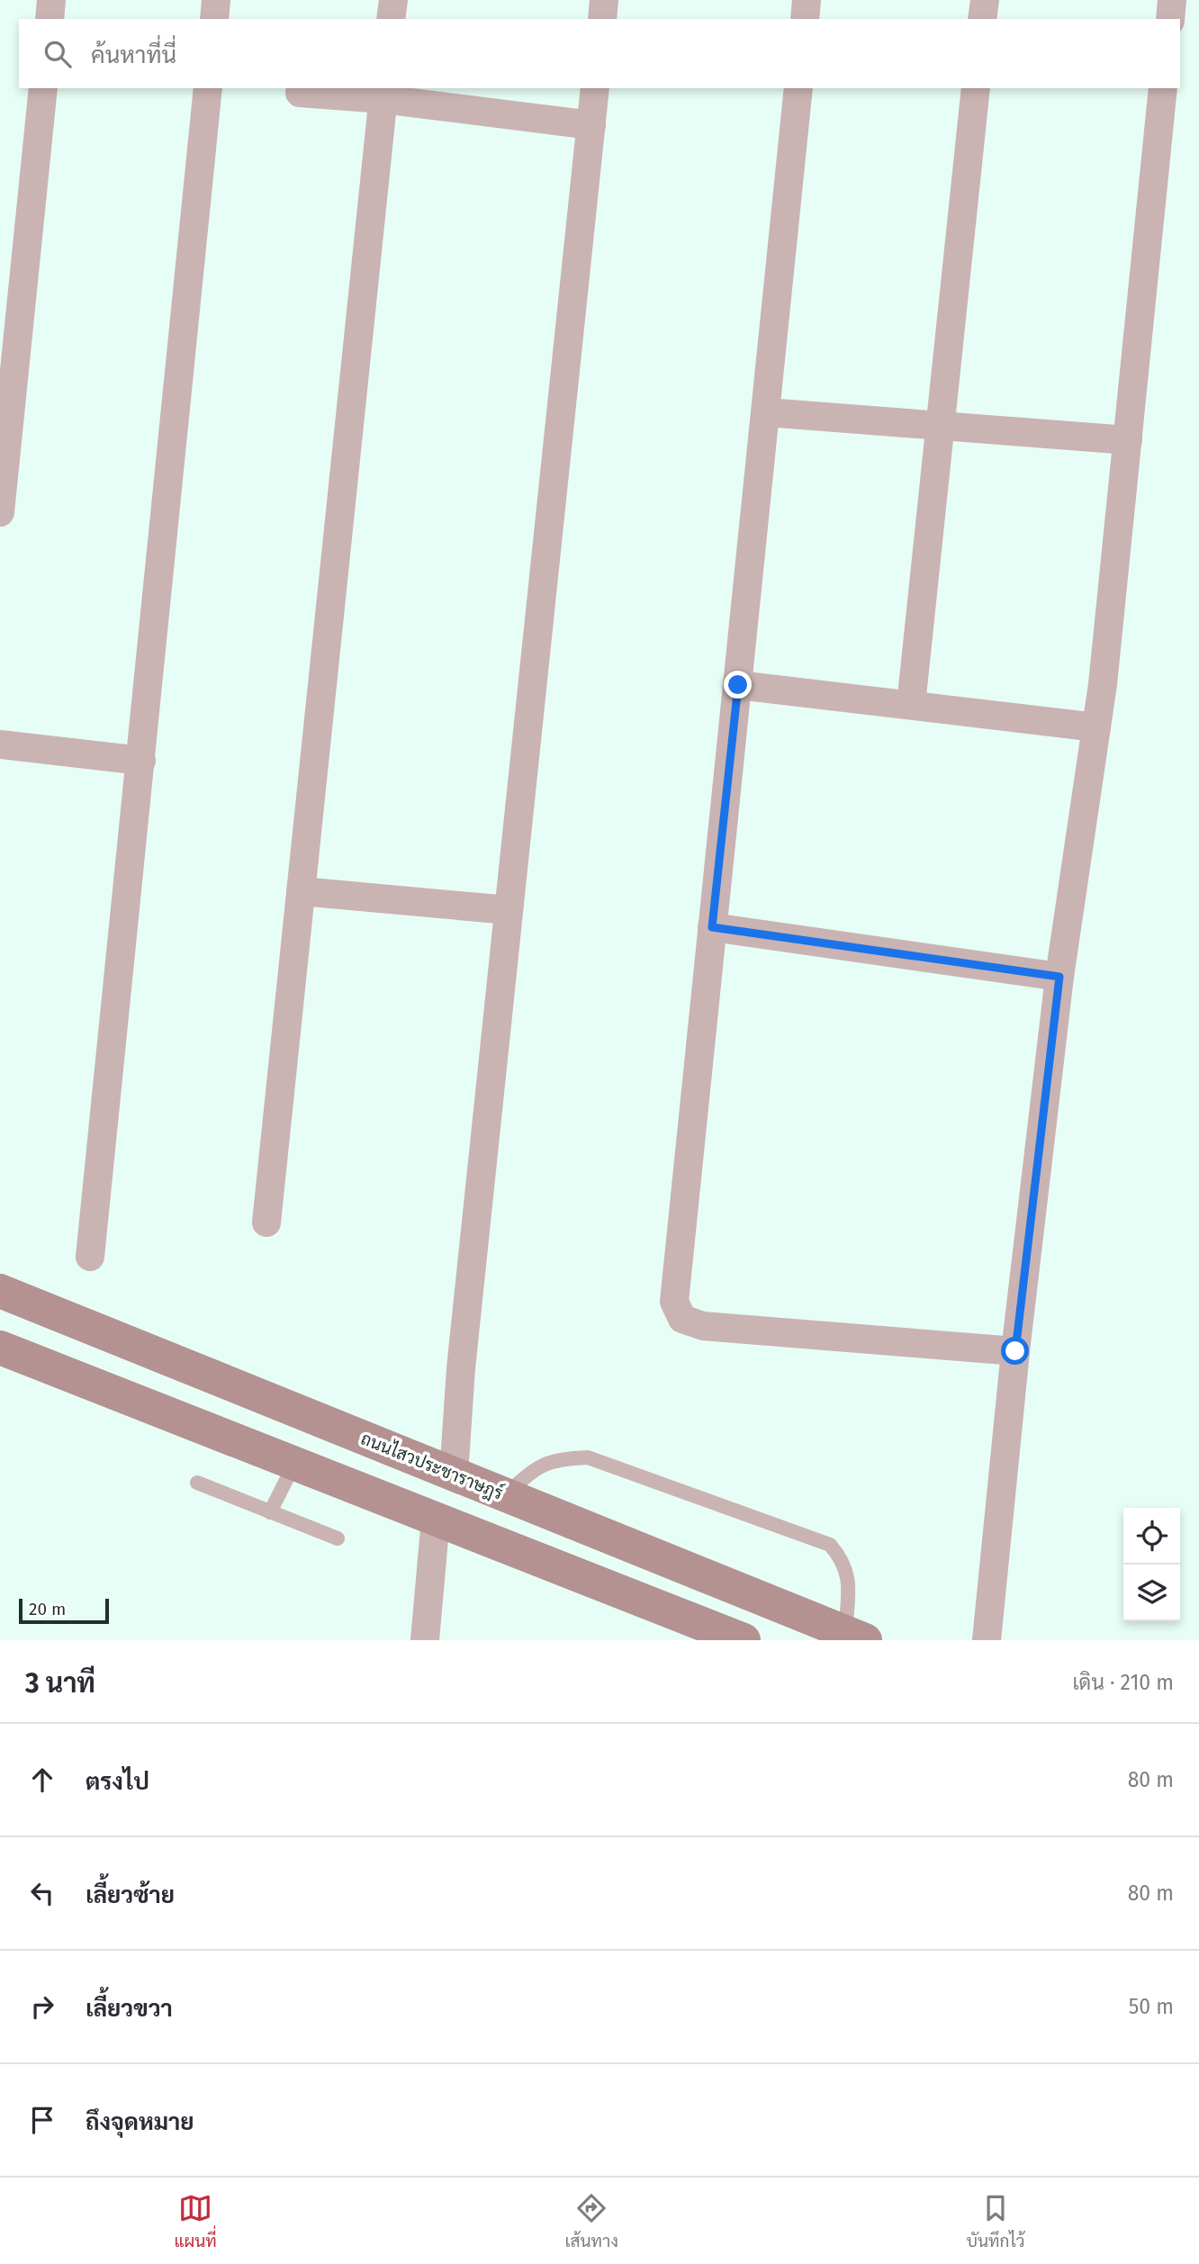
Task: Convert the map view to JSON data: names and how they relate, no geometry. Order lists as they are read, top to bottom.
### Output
{
  "streets": {
    "main road": ["ถนนไสวประชาราษฎร์"]
  },
  "scale_bar": "20 m",
  "page": {
    "search": "ค้นหาที่นี่",
    "scale": "20 m",
    "heading": ["3 นาที", "เดิน · 210 m"],
    "list": [
      ["ตรงไป", "80 m"],
      ["เลี้ยวซ้าย", "80 m"],
      ["เลี้ยวขวา", "50 m"],
      "ถึงจุดหมาย"
    ],
    "nav": ["แผนที่", "เส้นทาง", "บันทึกไว้"]
  }
}
